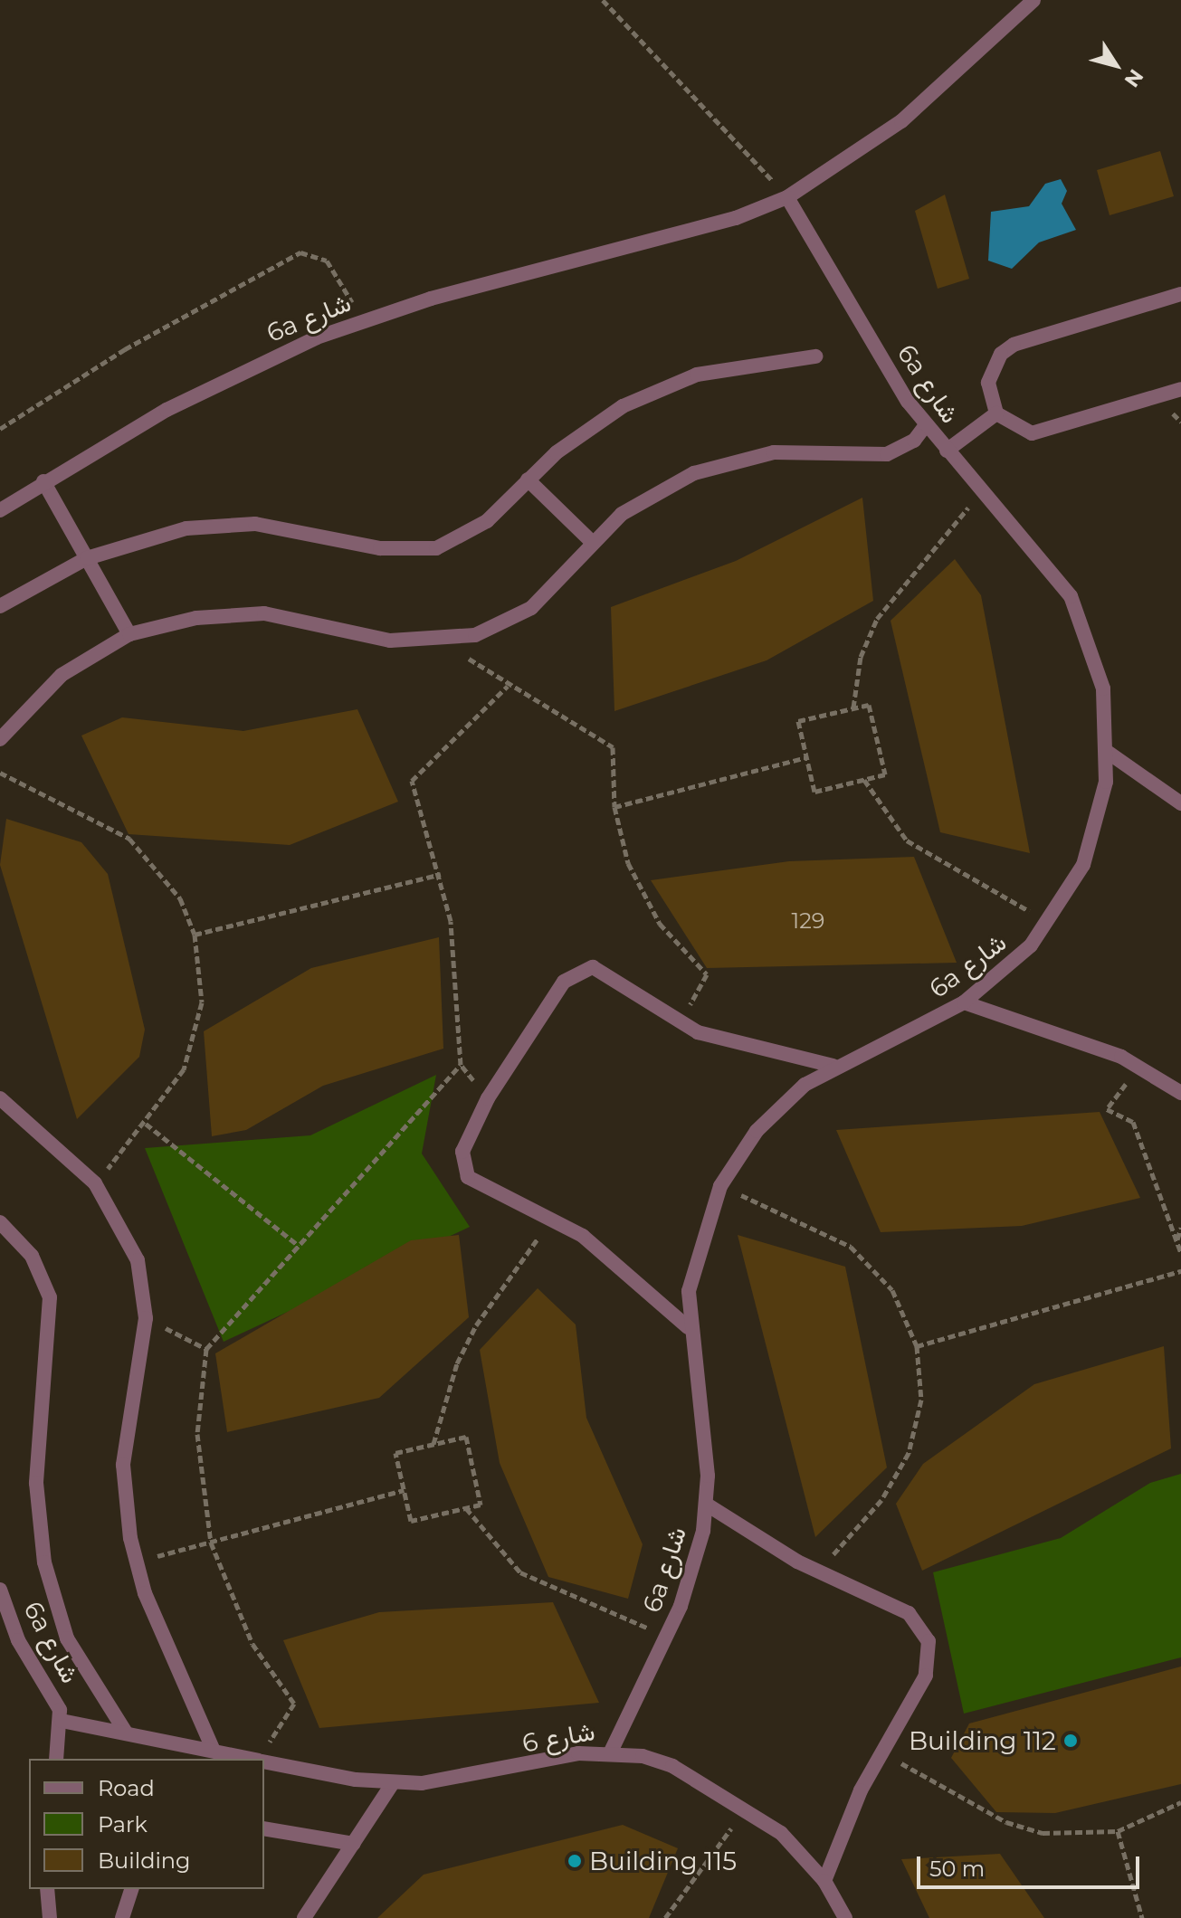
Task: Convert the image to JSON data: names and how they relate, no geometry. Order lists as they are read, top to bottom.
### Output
{
  "streets": {
    "street": ["6a شارع", "شارع 6"]
  },
  "crossings": [
    ["6a شارع", "شارع 6"]
  ],
  "places": ["Building 112", "Building 115"],
  "house_numbers": ["129"],
  "legend": ["Road", "Park", "Building"],
  "scale_bar": "50 m",
  "north": "bottom right"
}
